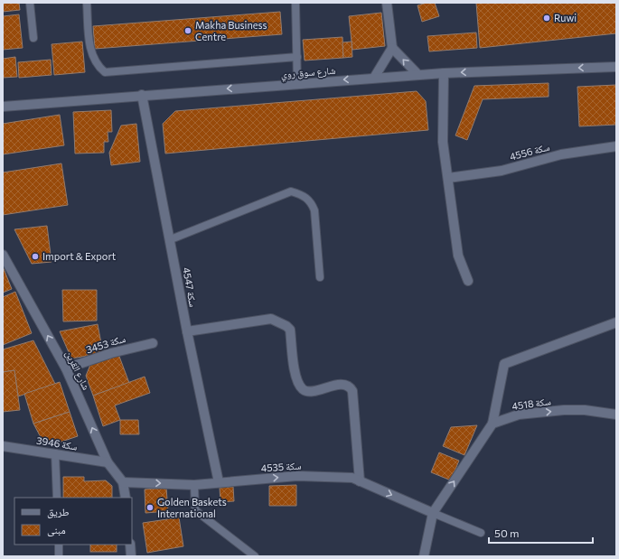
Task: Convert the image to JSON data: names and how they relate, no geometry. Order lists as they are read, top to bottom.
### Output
{
  "streets": {
    "street": [
      "شارع سوق روي",
      "سكة 4556",
      "سكة 4547",
      "سكة 3453",
      "شارع القرين",
      "سكة 4518",
      "سكة 3946",
      "سكة 4535"
    ]
  },
  "crossings": [
    ["شارع سوق روي", "سكة 4547"],
    ["سكة 4547", "سكة 4535"],
    ["سكة 3453", "شارع القرين"],
    ["شارع القرين", "سكة 3946"],
    ["شارع القرين", "سكة 4535"]
  ],
  "one_way": [
    "شارع سوق روي",
    "شارع القرين",
    "سكة 4518",
    "سكة 4535"
  ],
  "places": [
    "Ruwi",
    "Makha Business Centre",
    "Import & Export",
    "Golden Baskets International"
  ],
  "legend": ["طريق", "مبنى"],
  "scale_bar": "50 m"
}
